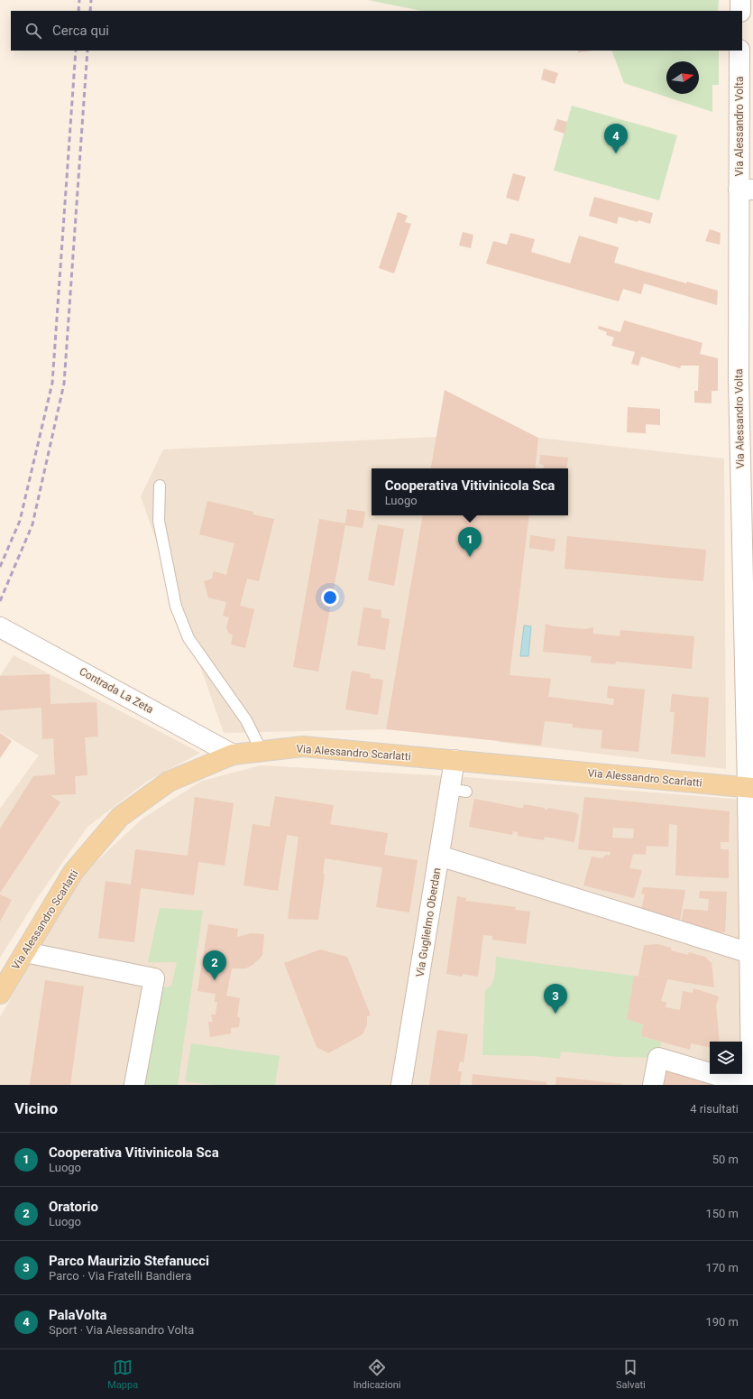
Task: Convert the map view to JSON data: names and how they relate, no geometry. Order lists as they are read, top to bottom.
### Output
{
  "streets": {
    "main road": ["Via Alessandro Scarlatti"],
    "street": ["Via Alessandro Volta", "Contrada La Zeta", "Via Guglielmo Oberdan"]
  },
  "crossings": [
    ["Via Alessandro Volta", "Via Alessandro Scarlatti"],
    ["Contrada La Zeta", "Via Alessandro Scarlatti"],
    ["Via Alessandro Scarlatti", "Via Guglielmo Oberdan"]
  ],
  "north": "right",
  "page": {
    "search": "Cerca qui",
    "pins": [
      "4",
      "1",
      "2",
      "3"
    ],
    "popup": ["Cooperativa Vitivinicola Sca", "Luogo"],
    "heading": ["Vicino", "4 risultati"],
    "list": [
      {
        "mark": "1",
        "name": "Cooperativa Vitivinicola Sca",
        "note": "Luogo",
        "value": "50 m"
      },
      {
        "mark": "2",
        "name": "Oratorio",
        "note": "Luogo",
        "value": "150 m"
      },
      {
        "mark": "3",
        "name": "Parco Maurizio Stefanucci",
        "note": "Parco · Via Fratelli Bandiera",
        "value": "170 m"
      },
      {
        "mark": "4",
        "name": "PalaVolta",
        "note": "Sport · Via Alessandro Volta",
        "value": "190 m"
      }
    ],
    "nav": ["Mappa", "Indicazioni", "Salvati"]
  }
}
